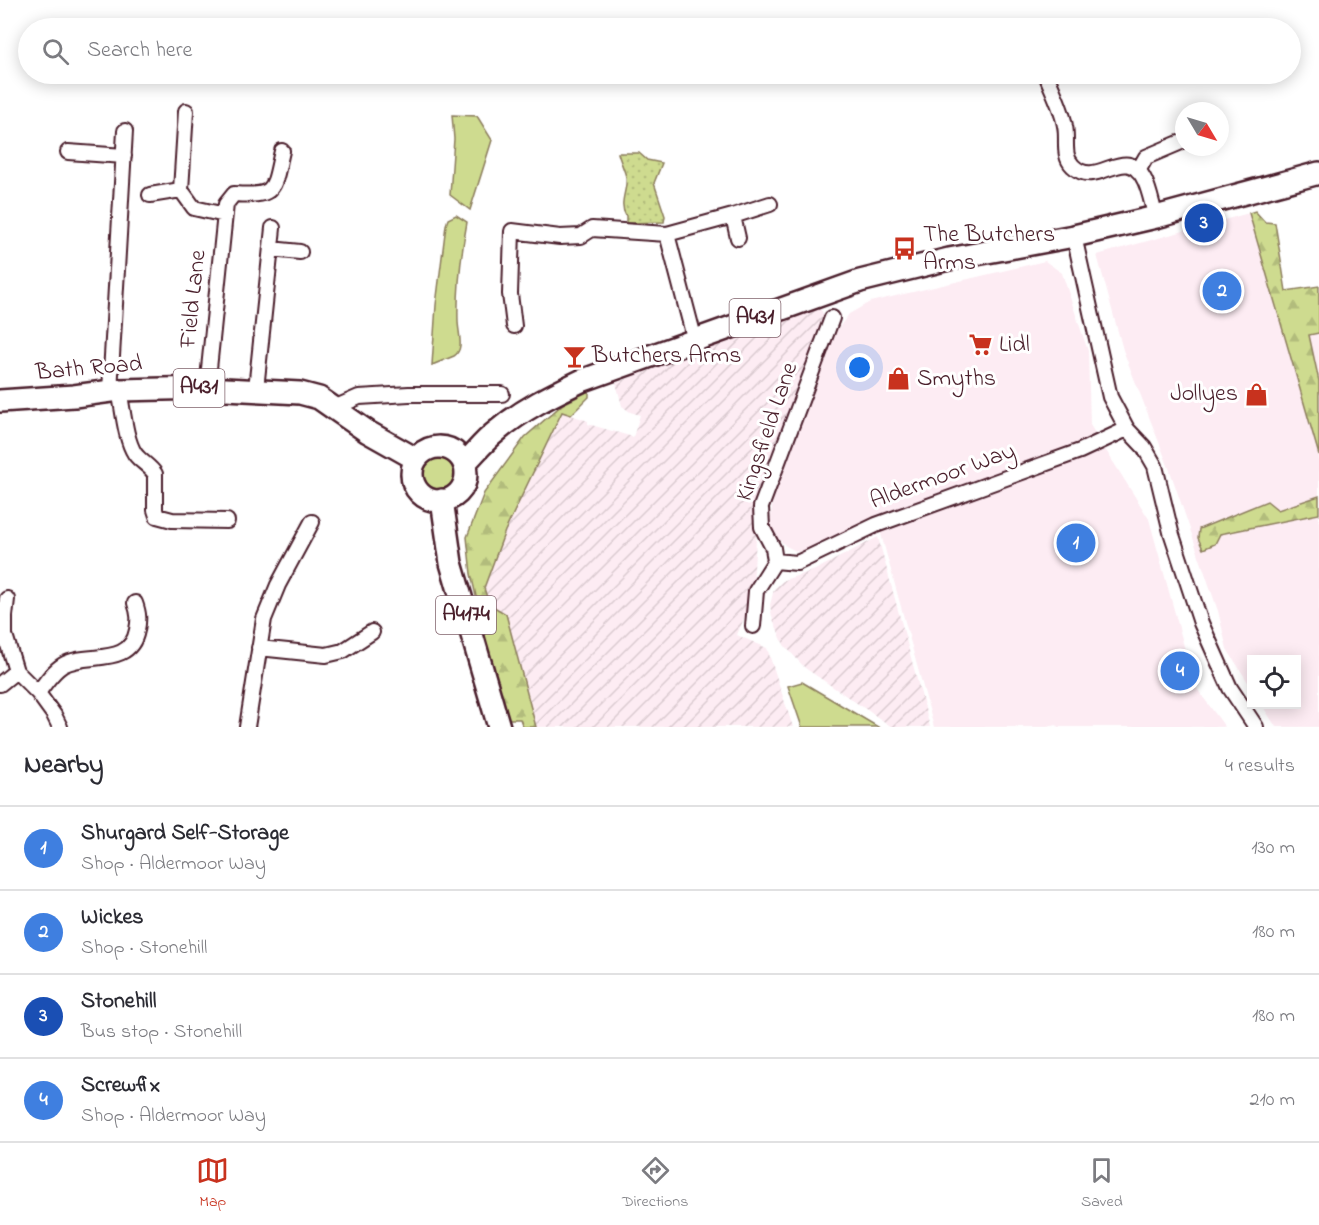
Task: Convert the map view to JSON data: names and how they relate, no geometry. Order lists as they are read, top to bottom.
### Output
{
  "streets": {
    "main road": ["A431", "Bath Road", "A4174"],
    "street": ["Field Lane", "Kingsfield Lane", "Aldermoor Way"]
  },
  "crossings": [
    ["Field Lane", "Bath Road"],
    ["A431", "Bath Road"],
    ["A431", "A4174"],
    ["Bath Road", "A4174"],
    ["Kingsfield Lane", "Aldermoor Way"]
  ],
  "places": {
    "bus stop": ["The Butchers Arms"],
    "supermarket": ["Lidl"],
    "bar": ["Butchers Arms"],
    "shop": ["Smyths", "Jollyes"]
  },
  "north": "bottom right",
  "page": {
    "search": "Search here",
    "pins": [
      "3",
      "2",
      "1",
      "4"
    ],
    "heading": ["Nearby", "4 results"],
    "list": [
      {
        "mark": "1",
        "name": "Shurgard Self-Storage",
        "note": "Shop · Aldermoor Way",
        "value": "130 m"
      },
      {
        "mark": "2",
        "name": "Wickes",
        "note": "Shop · Stonehill",
        "value": "180 m"
      },
      {
        "mark": "3",
        "name": "Stonehill",
        "note": "Bus stop · Stonehill",
        "value": "180 m"
      },
      {
        "mark": "4",
        "name": "Screwfix",
        "note": "Shop · Aldermoor Way",
        "value": "210 m"
      }
    ],
    "nav": ["Map", "Directions", "Saved"]
  }
}
